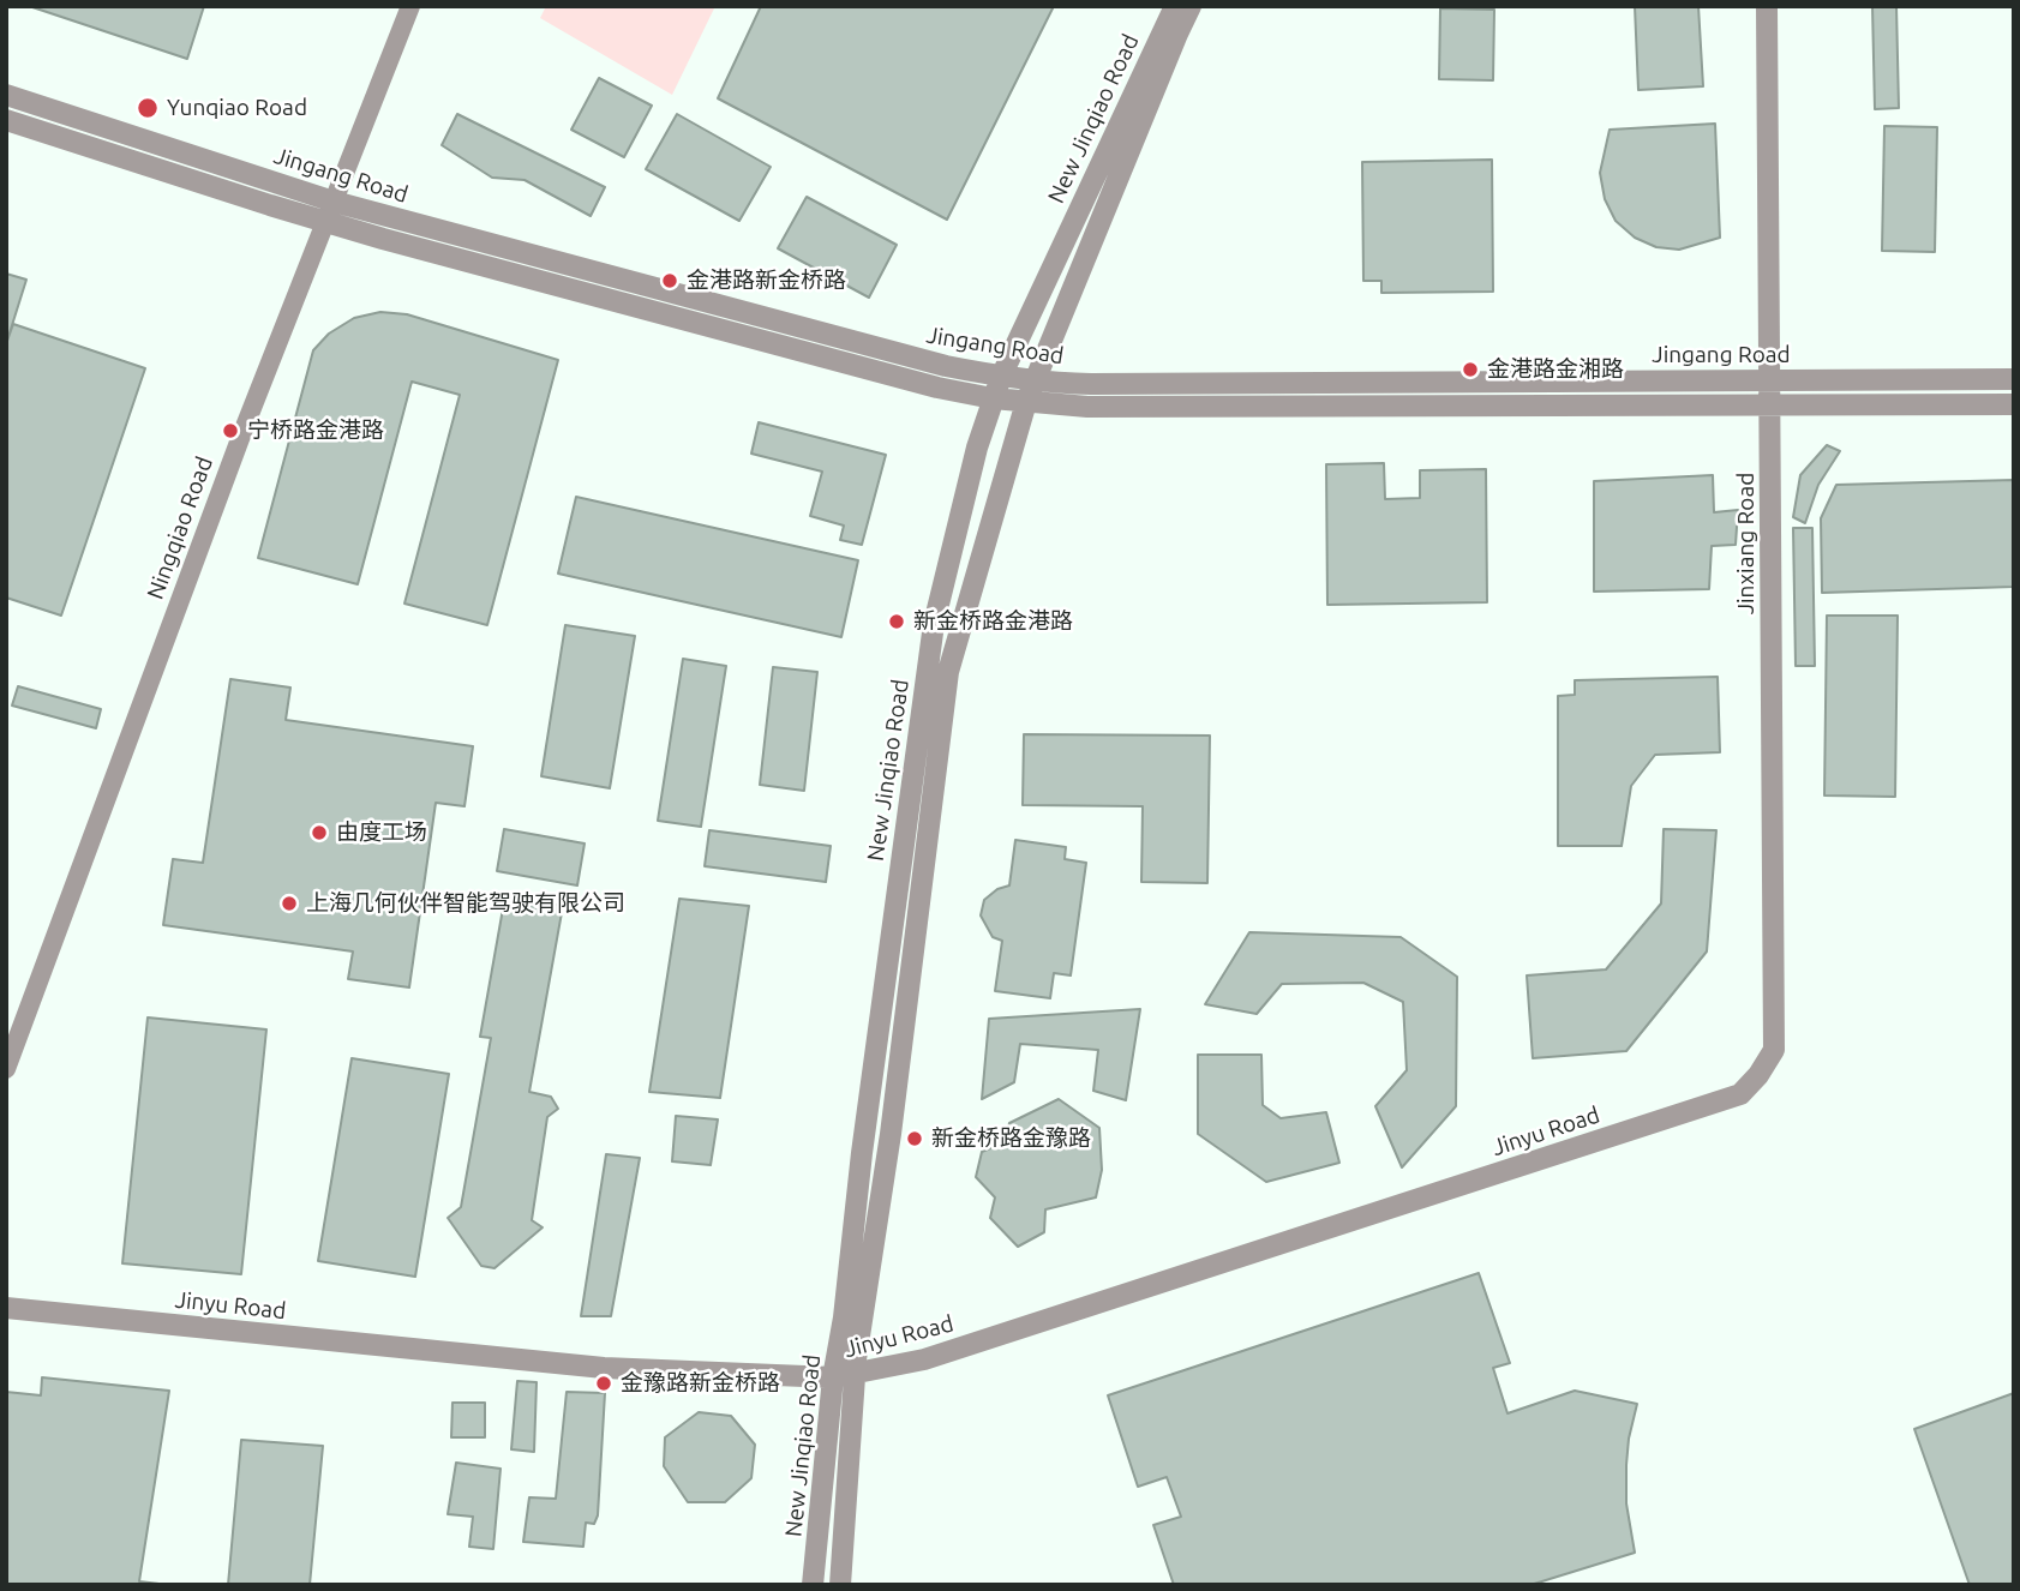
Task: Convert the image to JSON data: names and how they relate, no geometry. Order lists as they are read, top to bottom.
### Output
{
  "streets": {
    "street": [
      "New Jinqiao Road",
      "Jingang Road",
      "Ningqiao Road",
      "Jinxiang Road",
      "Jinyu Road"
    ]
  },
  "crossings": [
    ["New Jinqiao Road", "Jingang Road"],
    ["New Jinqiao Road", "Jinyu Road"],
    ["Jingang Road", "Ningqiao Road"],
    ["Jingang Road", "Jinxiang Road"],
    ["Jinxiang Road", "Jinyu Road"]
  ],
  "places": [
    "Yunqiao Road",
    "金港路新金桥路",
    "金港路金湘路",
    "宁桥路金港路",
    "新金桥路金港路",
    "由度工场",
    "上海几何伙伴智能驾驶有限公司",
    "新金桥路金豫路",
    "金豫路新金桥路"
  ]
}
